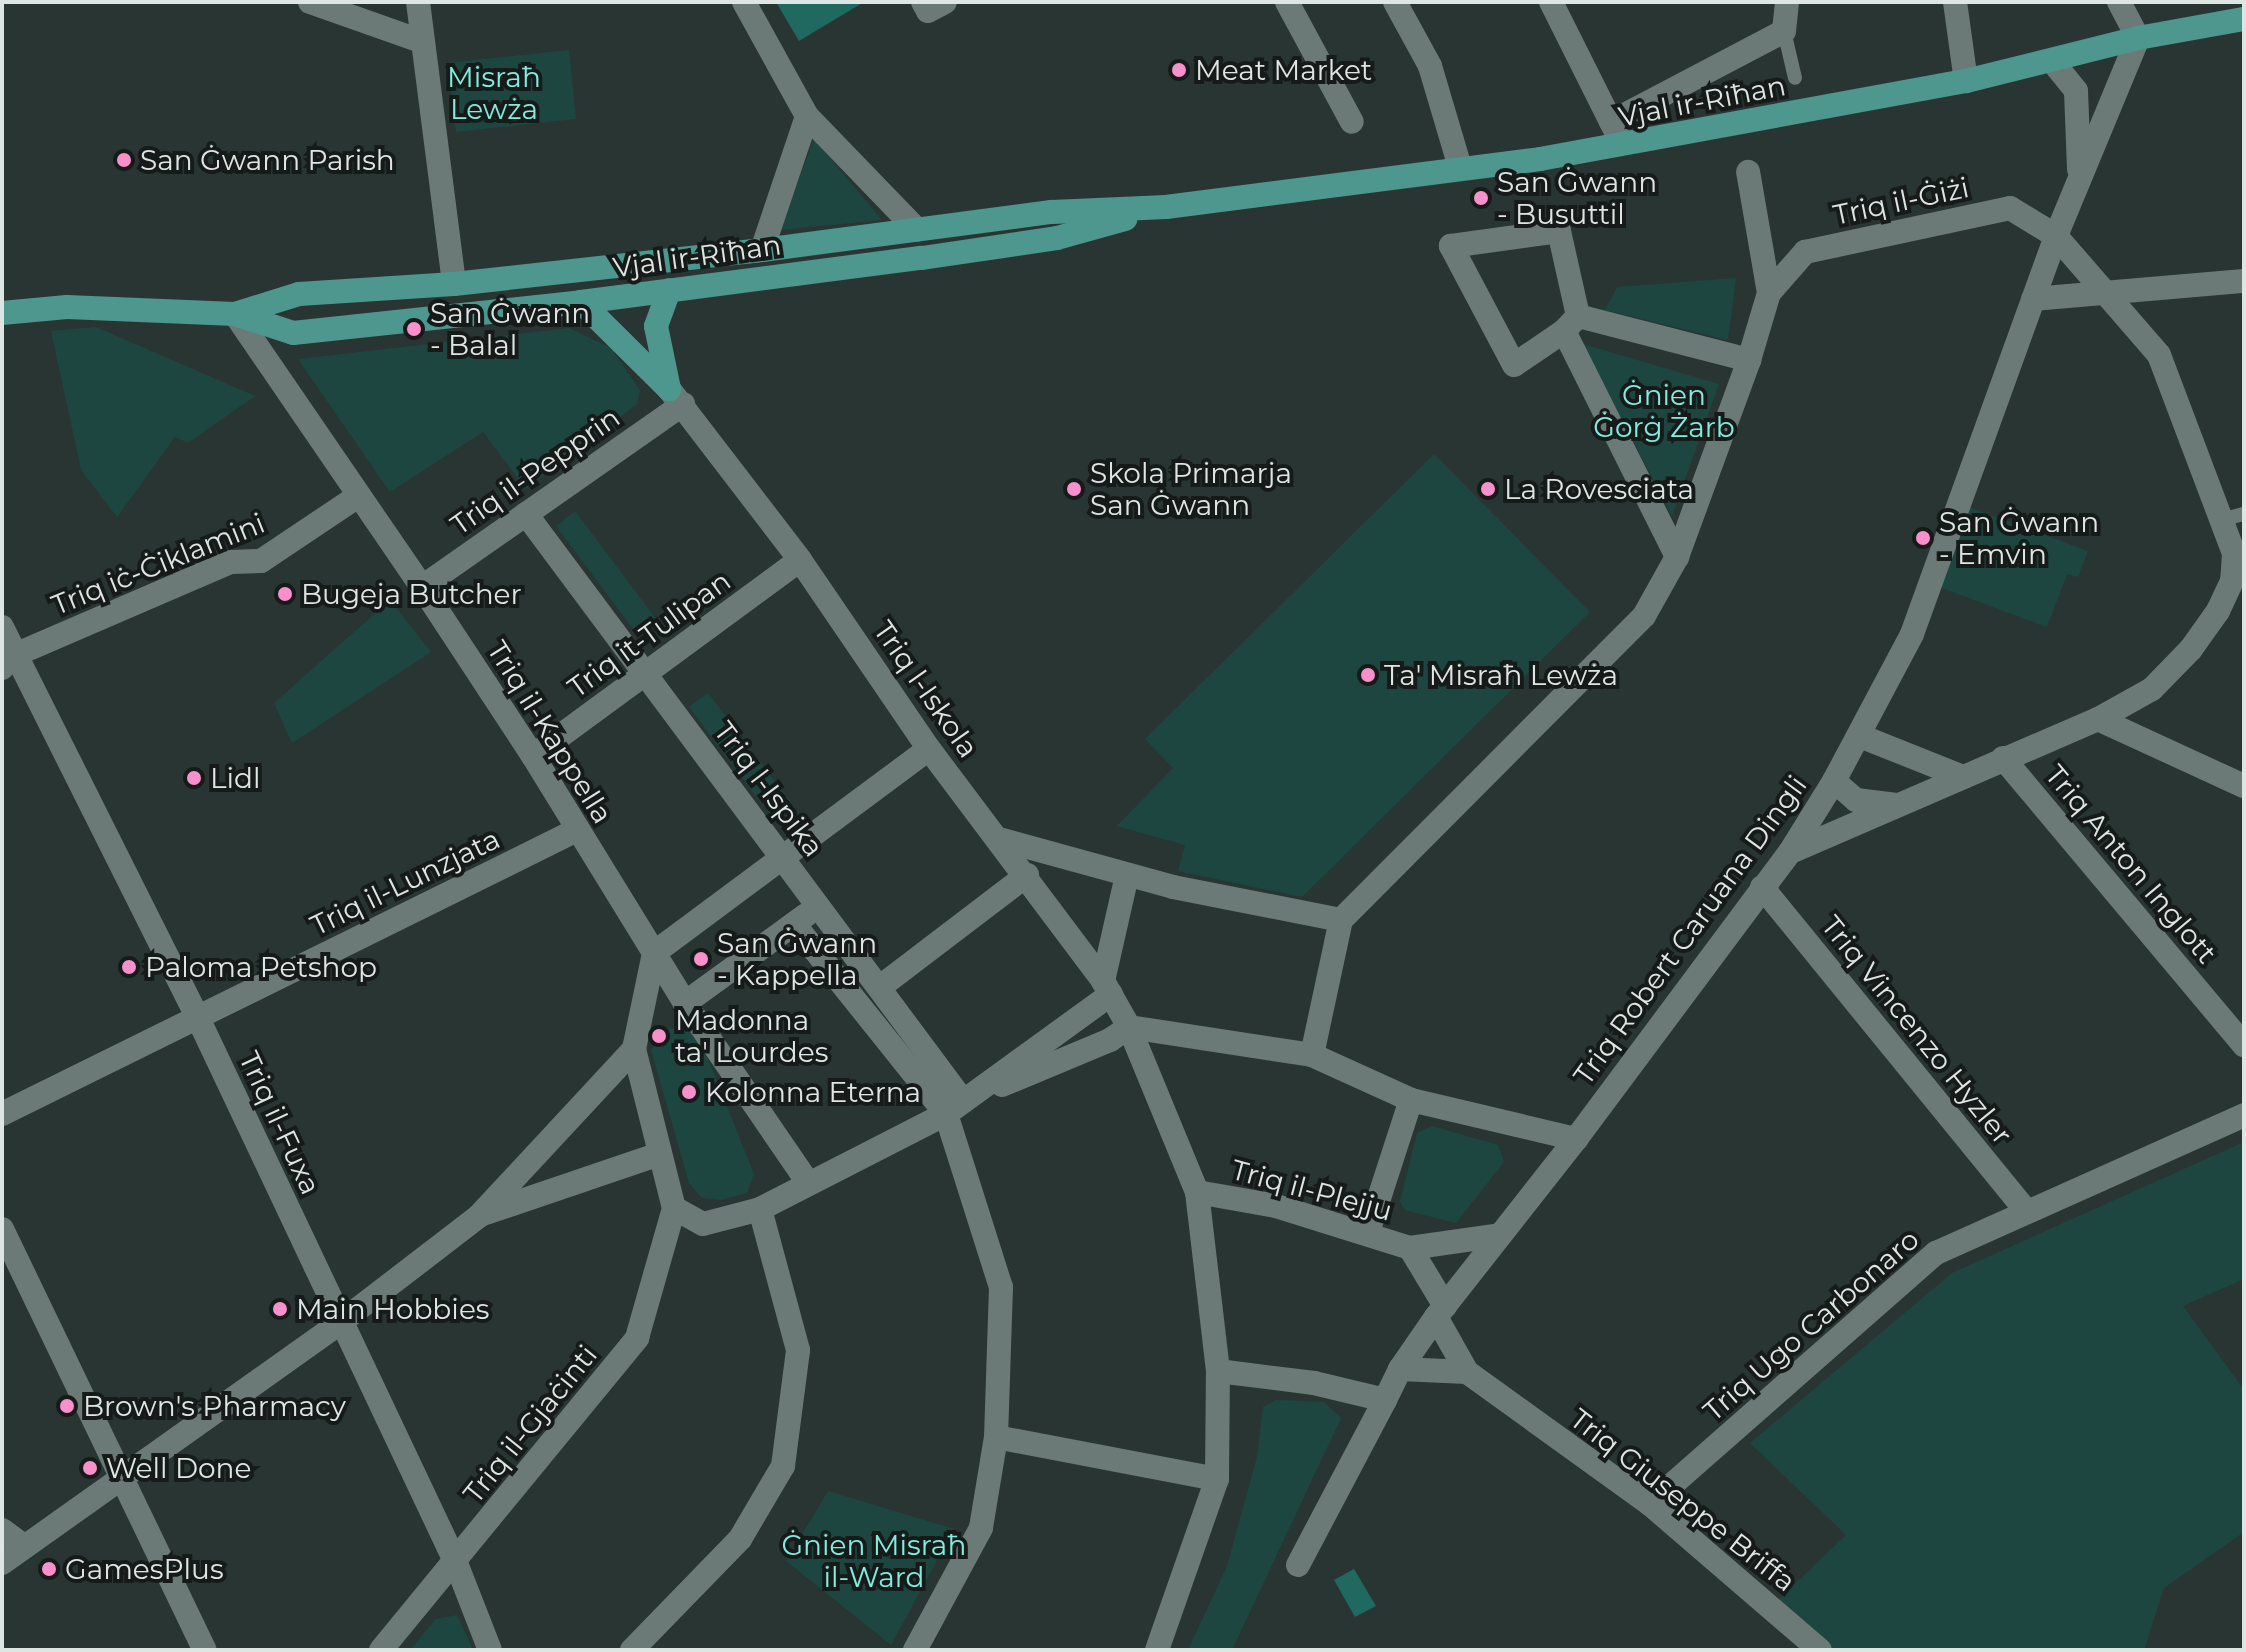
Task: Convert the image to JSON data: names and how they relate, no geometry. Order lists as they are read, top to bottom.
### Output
{
  "streets": {
    "main road": ["Vjal ir-Riħan"],
    "street": [
      "Triq il-Ġiżi",
      "Triq il-Pepprin",
      "Triq iċ-Ċiklamini",
      "Triq it-Tulipan",
      "Triq l-Iskola",
      "Triq il-Kappella",
      "Triq l-Ispika",
      "Triq Anton Inglott",
      "Triq il-Lunzjata",
      "Triq Robert Caruana Dingli",
      "Triq Vincenzo Hyzler",
      "Triq il-Fuxa",
      "Triq il-Plejju",
      "Triq Ugo Carbonaro",
      "Triq il-Gjaċinti",
      "Triq Giuseppe Briffa"
    ]
  },
  "crossings": [
    ["Vjal ir-Riħan", "Triq il-Kappella"],
    ["Vjal ir-Riħan", "Triq Robert Caruana Dingli"],
    ["Triq il-Ġiżi", "Triq Anton Inglott"],
    ["Triq il-Ġiżi", "Triq Robert Caruana Dingli"],
    ["Triq il-Pepprin", "Triq l-Iskola"],
    ["Triq il-Pepprin", "Triq il-Kappella"],
    ["Triq il-Pepprin", "Triq l-Ispika"],
    ["Triq iċ-Ċiklamini", "Triq il-Kappella"],
    ["Triq iċ-Ċiklamini", "Triq il-Fuxa"],
    ["Triq it-Tulipan", "Triq l-Iskola"],
    ["Triq it-Tulipan", "Triq il-Kappella"],
    ["Triq it-Tulipan", "Triq l-Ispika"],
    ["Triq l-Iskola", "Triq il-Plejju"],
    ["Triq il-Kappella", "Triq il-Lunzjata"],
    ["Triq il-Lunzjata", "Triq il-Fuxa"],
    ["Triq Robert Caruana Dingli", "Triq Vincenzo Hyzler"],
    ["Triq Robert Caruana Dingli", "Triq il-Plejju"],
    ["Triq Robert Caruana Dingli", "Triq Giuseppe Briffa"],
    ["Triq Vincenzo Hyzler", "Triq Ugo Carbonaro"],
    ["Triq il-Fuxa", "Triq il-Gjaċinti"],
    ["Triq il-Plejju", "Triq Giuseppe Briffa"],
    ["Triq Ugo Carbonaro", "Triq Giuseppe Briffa"]
  ],
  "parks": ["Misraħ Lewża", "Ġnien Ġorġ Żarb", "Ġnien Misraħ il-Ward"],
  "places": [
    "Meat Market",
    "San Ġwann Parish",
    "San Ġwann - Busuttil",
    "San Ġwann - Balal",
    "Skola Primarja San Ġwann",
    "La Rovesciata",
    "San Ġwann - Emvin",
    "Bugeja Butcher",
    "Ta' Misraħ Lewża",
    "Lidl",
    "San Ġwann - Kappella",
    "Paloma Petshop",
    "Madonna ta' Lourdes",
    "Kolonna Eterna",
    "Main Hobbies",
    "Brown's Pharmacy",
    "Well Done",
    "GamesPlus"
  ]
}
